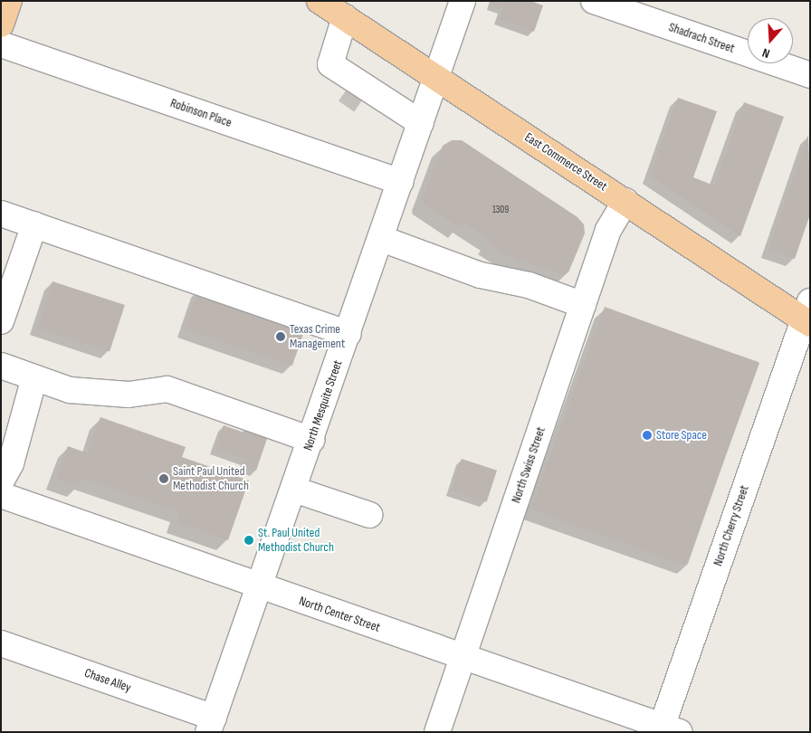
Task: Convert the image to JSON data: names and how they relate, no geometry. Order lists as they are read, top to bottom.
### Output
{
  "streets": {
    "main road": ["East Commerce Street"],
    "street": [
      "Shadrach Street",
      "Robinson Place",
      "North Mesquite Street",
      "North Swiss Street",
      "North Cherry Street",
      "North Center Street",
      "Chase Alley"
    ]
  },
  "crossings": [
    ["Robinson Place", "North Mesquite Street"],
    ["East Commerce Street", "North Mesquite Street"],
    ["East Commerce Street", "North Swiss Street"],
    ["East Commerce Street", "North Cherry Street"],
    ["North Mesquite Street", "North Center Street"],
    ["North Mesquite Street", "Chase Alley"],
    ["North Swiss Street", "North Center Street"],
    ["North Cherry Street", "North Center Street"]
  ],
  "places": [
    "Texas Crime Management",
    "Store Space",
    "Saint Paul United Methodist Church",
    "St. Paul United Methodist Church"
  ],
  "house_numbers": ["1309"],
  "north": "bottom"
}
